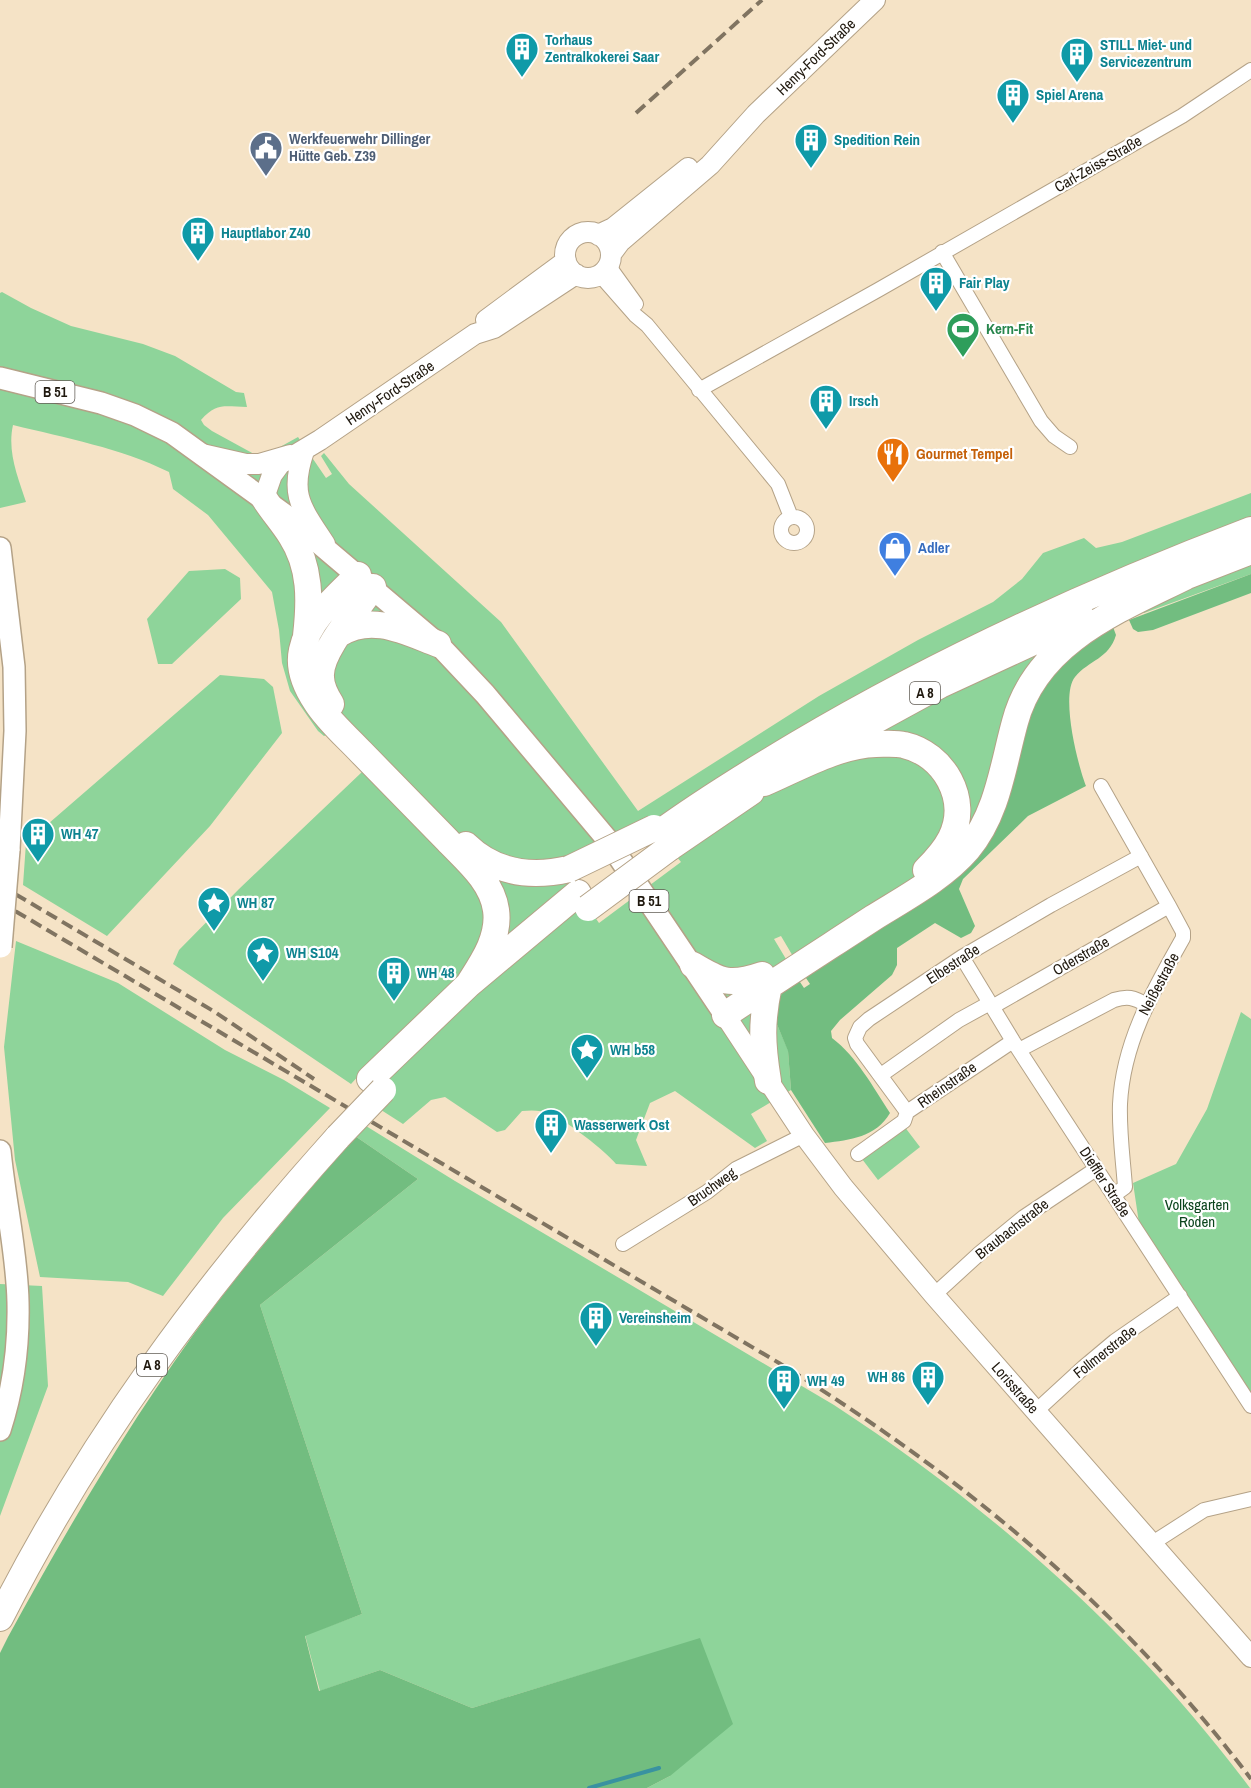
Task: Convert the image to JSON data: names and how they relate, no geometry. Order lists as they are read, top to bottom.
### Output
{
  "streets": {
    "highway": ["A 8"],
    "main road": ["B 51"],
    "street": [
      "Henry-Ford-Straße",
      "Carl-Zeiss-Straße",
      "Oderstraße",
      "Elbestraße",
      "Neißestraße",
      "Rheinstraße",
      "Dieffler Straße",
      "Bruchweg",
      "Braubachstraße",
      "Follmerstraße",
      "Lorisstraße"
    ]
  },
  "crossings": [
    ["Henry-Ford-Straße", "B 51"],
    ["B 51", "Lorisstraße"],
    ["Oderstraße", "Elbestraße"],
    ["Oderstraße", "Neißestraße"],
    ["Oderstraße", "Dieffler Straße"],
    ["Elbestraße", "Neißestraße"],
    ["Elbestraße", "Rheinstraße"],
    ["Elbestraße", "Dieffler Straße"],
    ["Neißestraße", "Rheinstraße"],
    ["Neißestraße", "Dieffler Straße"],
    ["Rheinstraße", "Dieffler Straße"],
    ["Dieffler Straße", "Braubachstraße"],
    ["Dieffler Straße", "Follmerstraße"],
    ["Bruchweg", "Lorisstraße"],
    ["Braubachstraße", "Lorisstraße"],
    ["Follmerstraße", "Lorisstraße"]
  ],
  "parks": ["Volksgarten Roden"],
  "places": {
    "building": [
      "Torhaus Zentralkokerei Saar",
      "STILL Miet- und Servicezentrum",
      "Spiel Arena",
      "Spedition Rein",
      "Hauptlabor Z40",
      "Fair Play",
      "Irsch",
      "WH 47",
      "WH 48",
      "Wasserwerk Ost",
      "Vereinsheim",
      "WH 86",
      "WH 49"
    ],
    "public building": ["Werkfeuerwehr Dillinger Hütte Geb. Z39"],
    "sports": ["Kern-Fit"],
    "restaurant": ["Gourmet Tempel"],
    "shop": ["Adler"],
    "place": ["WH 87", "WH S104", "WH b58"]
  }
}
